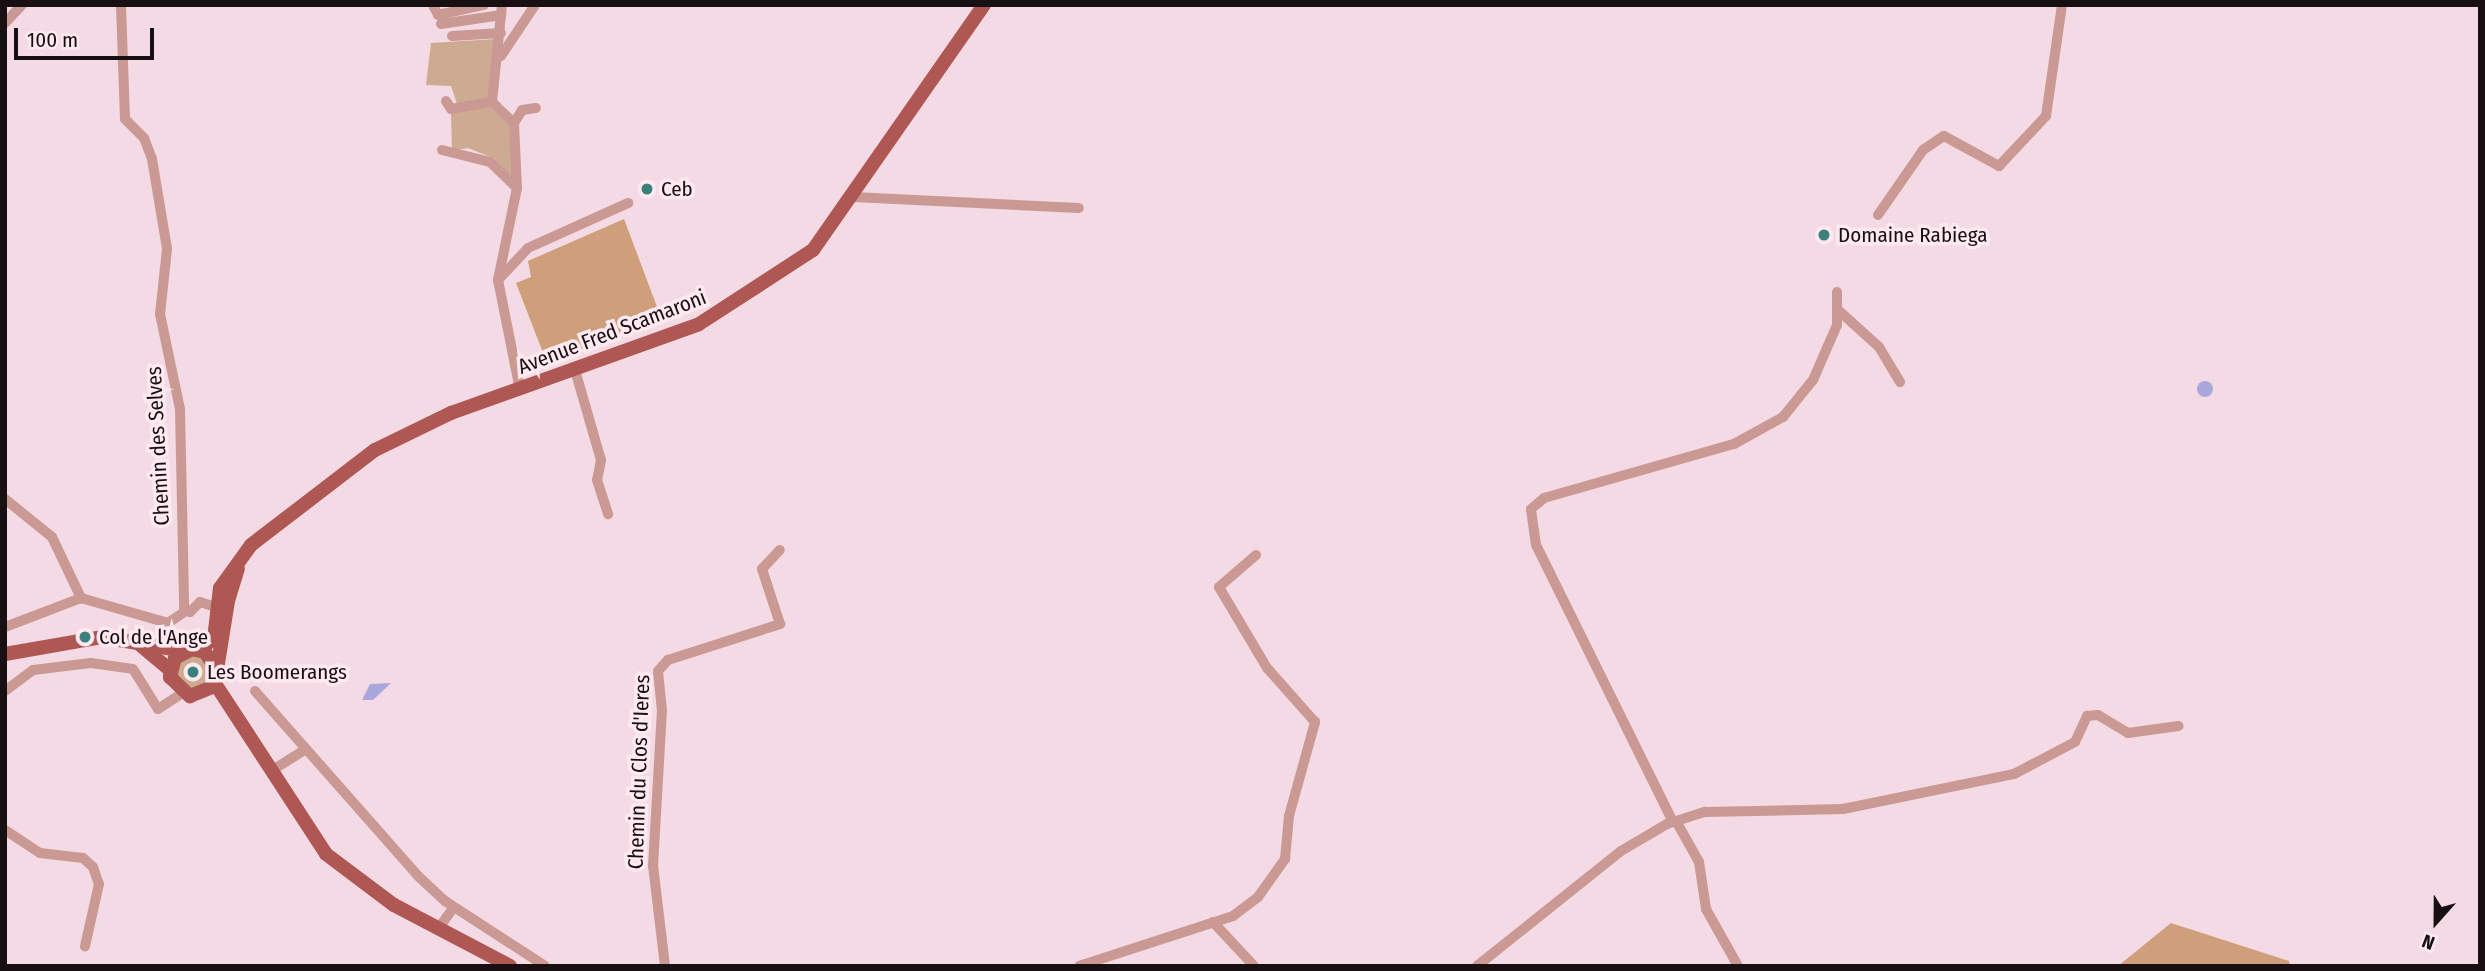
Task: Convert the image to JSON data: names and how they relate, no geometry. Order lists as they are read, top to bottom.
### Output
{
  "streets": {
    "main road": ["Avenue Fred Scamaroni"],
    "street": ["Chemin des Selves", "Chemin du Clos d'Ieres"]
  },
  "places": [
    "Ceb",
    "Domaine Rabiega",
    "Col de l'Ange",
    "Les Boomerangs"
  ],
  "scale_bar": "100 m",
  "north": "bottom"
}
